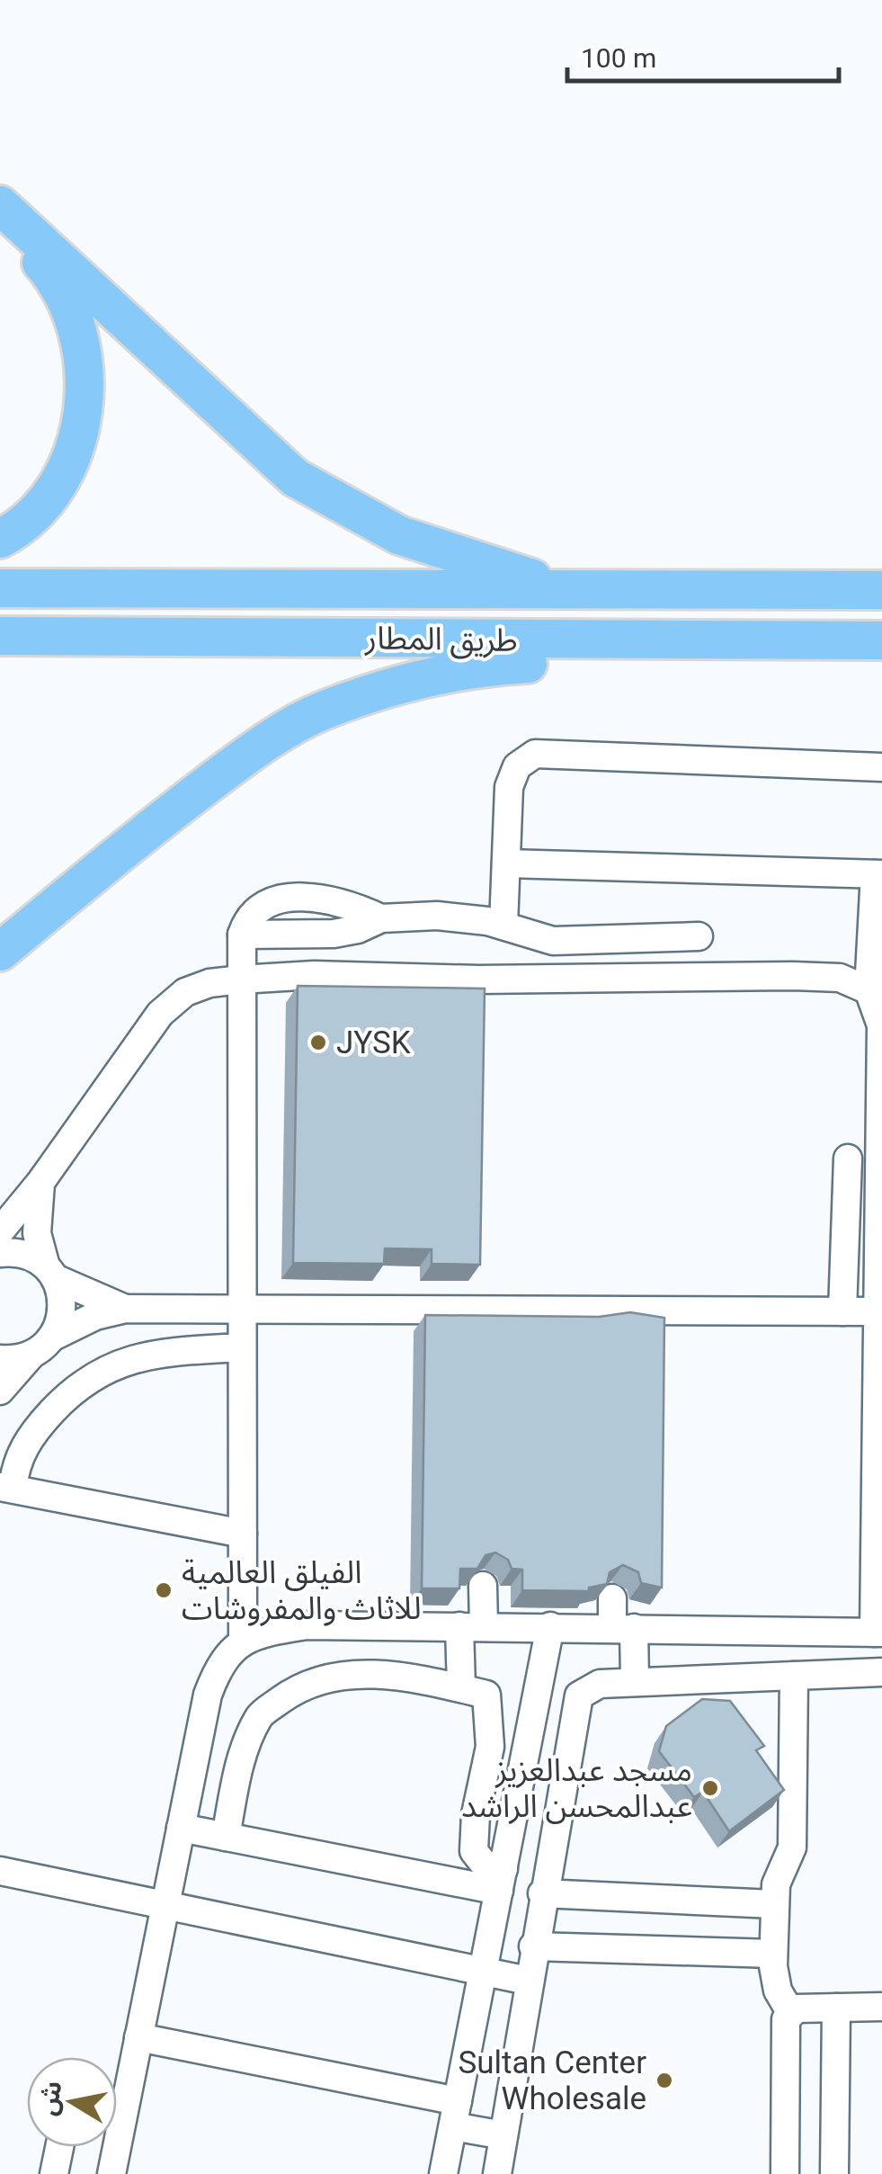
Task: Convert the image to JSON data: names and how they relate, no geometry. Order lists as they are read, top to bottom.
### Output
{
  "streets": {
    "highway": ["طريق المطار"]
  },
  "places": [
    "JYSK",
    "الفيلق العالمية للاثاث والمفروشات",
    "مسجد عبدالعزيز عبدالمحسن الراشد",
    "Sultan Center Wholesale"
  ],
  "scale_bar": "100 m",
  "north": "left"
}
